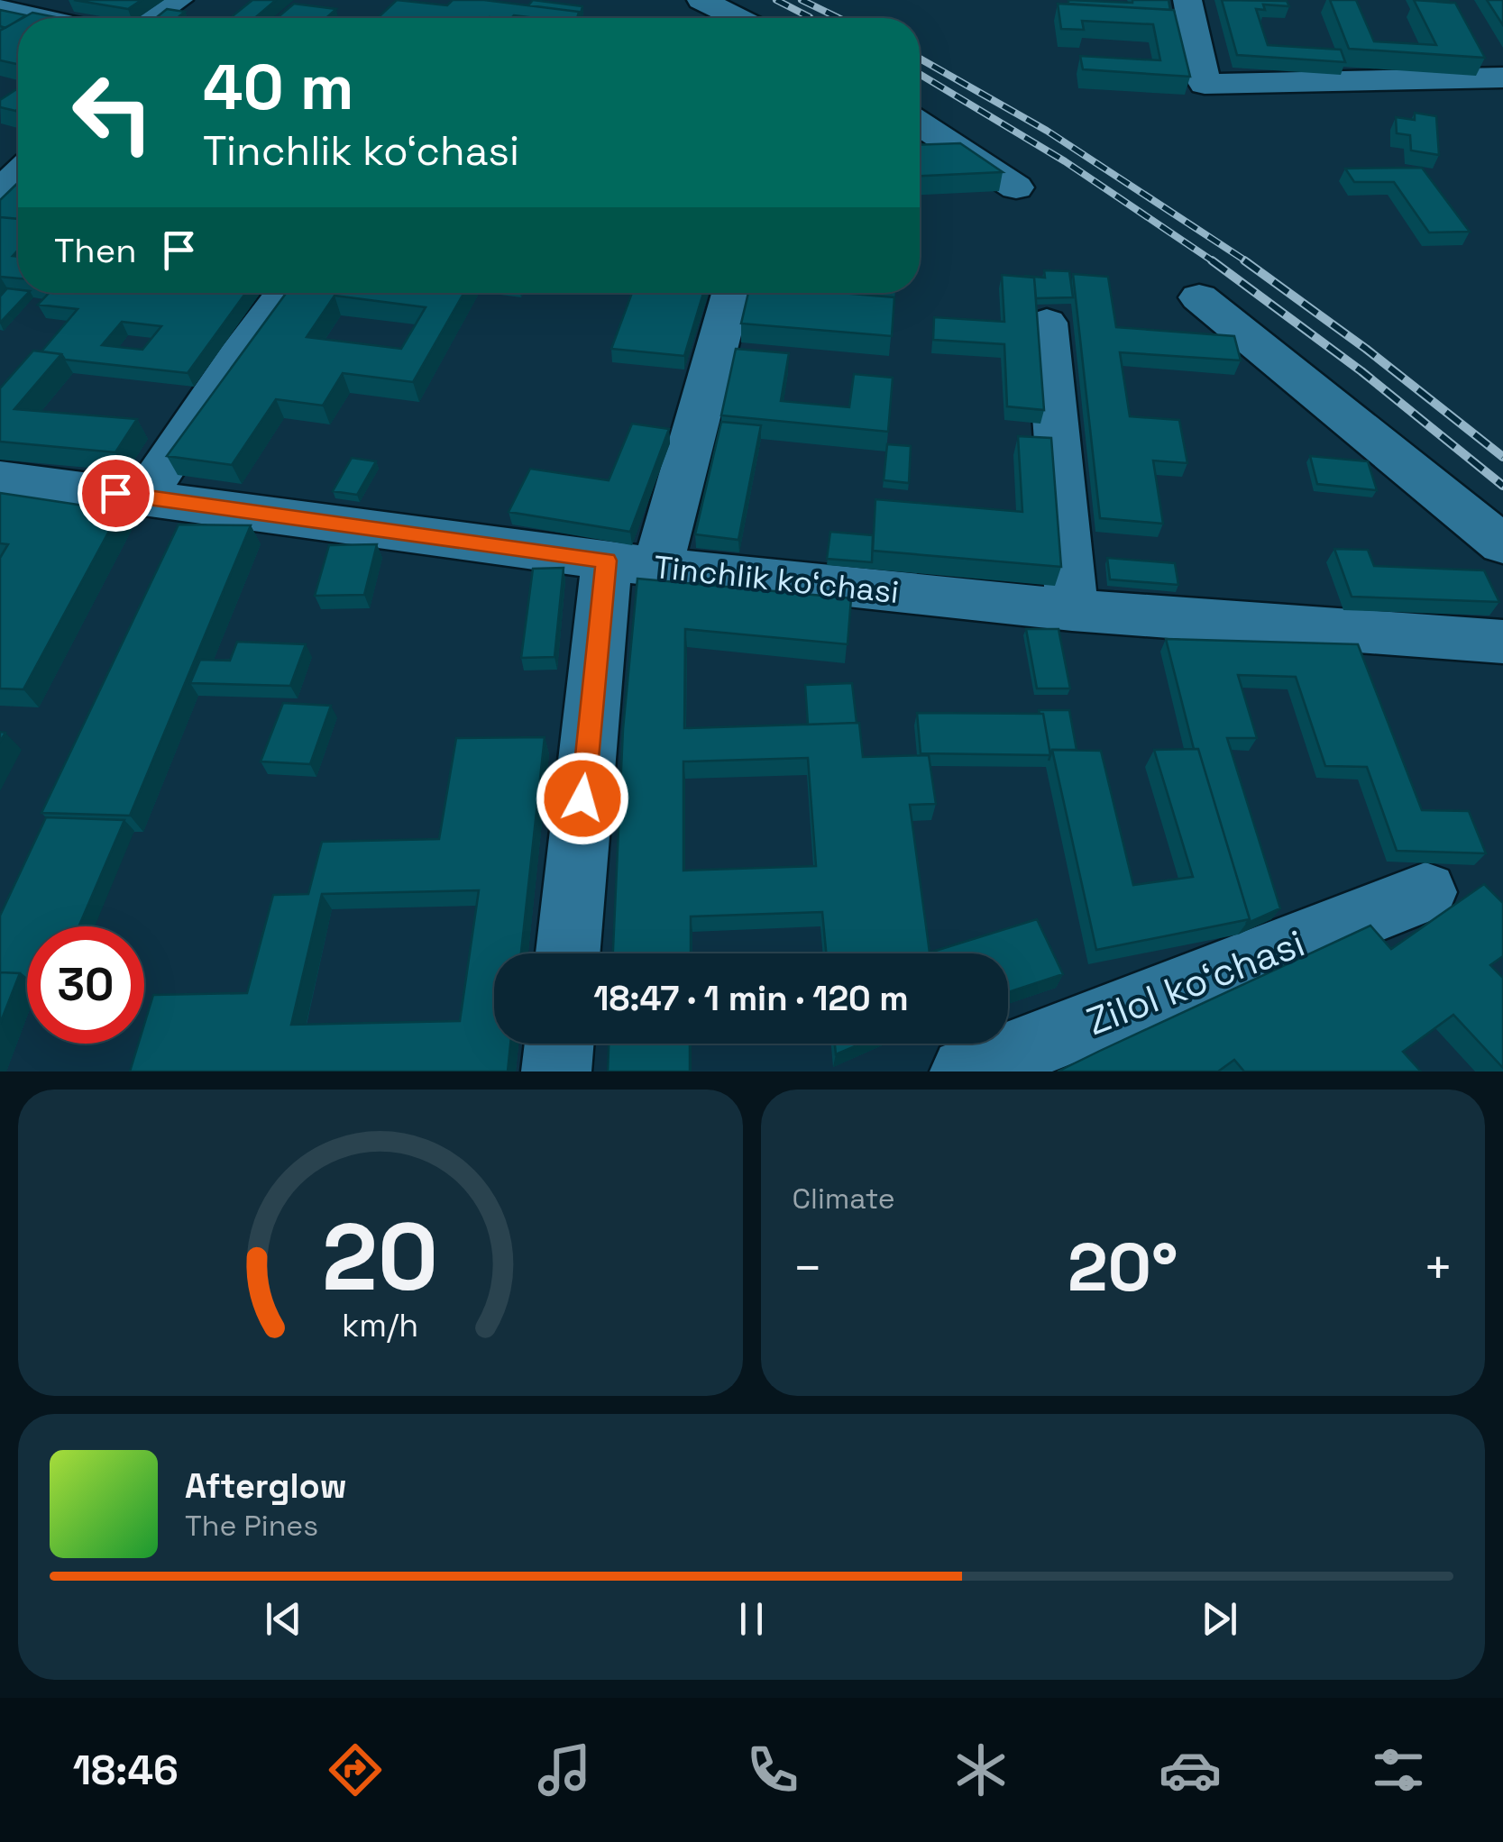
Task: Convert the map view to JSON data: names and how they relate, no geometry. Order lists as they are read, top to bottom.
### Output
{
  "streets": {
    "street": ["Tinchlik koʻchasi", "Zilol ko‘chasi"]
  },
  "page": {
    "turn": ["40 m", "Tinchlik koʻchasi"],
    "then": "Then",
    "limit": "30",
    "trip": "18:47 · 1 min · 120 m",
    "tile": "Climate",
    "heat": ["−", "20°", "+"],
    "song": ["Afterglow", "The Pines"],
    "tabs": "18:46",
    "gauge": ["20", "km/h"]
  }
}
